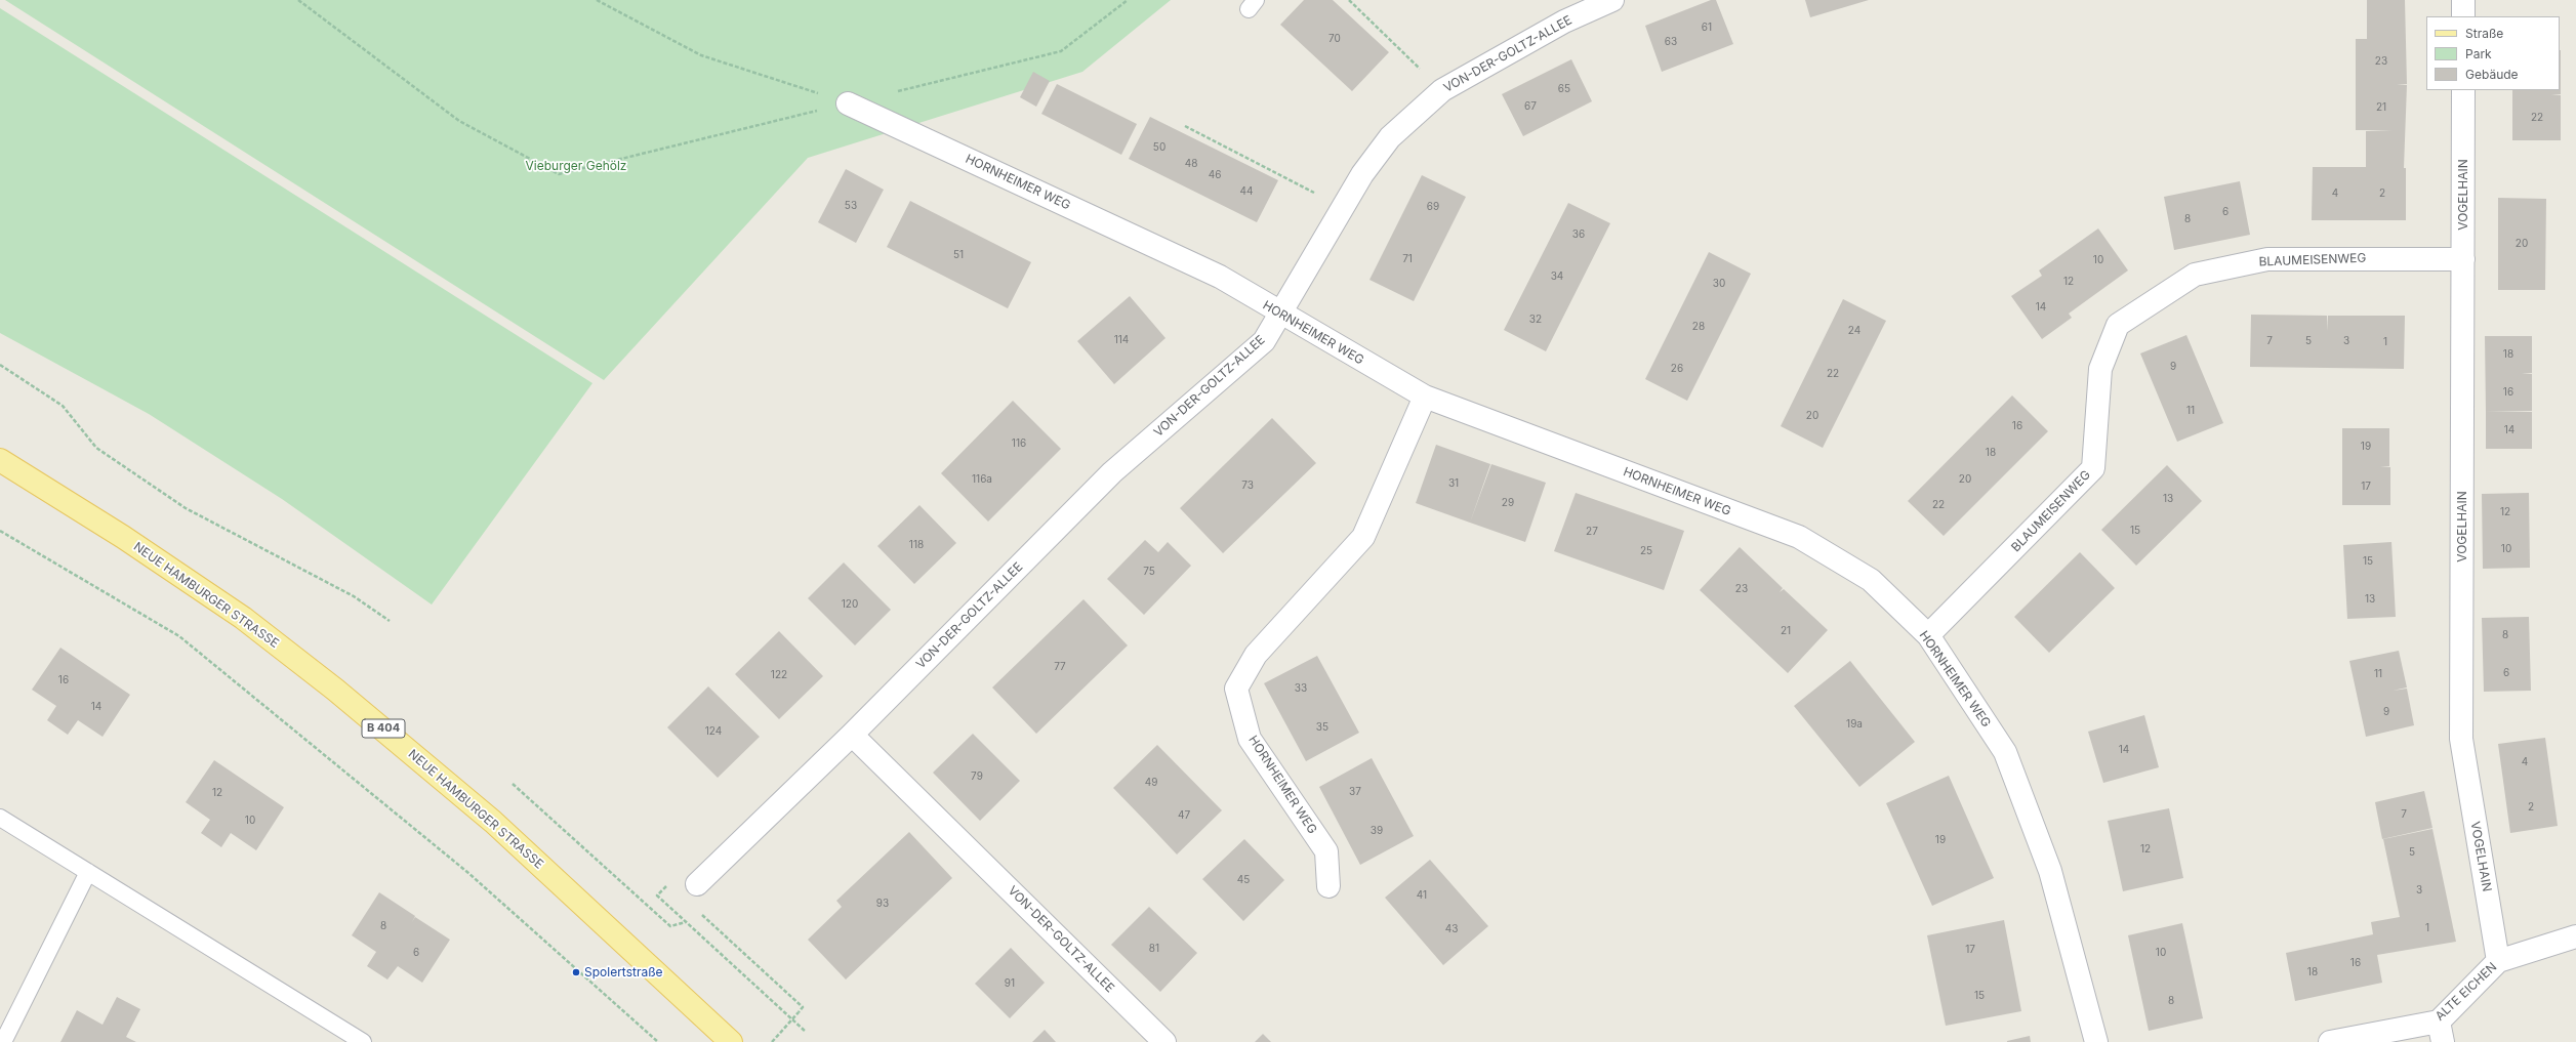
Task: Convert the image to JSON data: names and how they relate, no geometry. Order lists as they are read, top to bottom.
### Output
{
  "streets": {
    "main road": ["NEUE HAMBURGER STRASSE", "B 404"],
    "street": [
      "VON-DER-GOLTZ-ALLEE",
      "HORNHEIMER WEG",
      "VOGELHAIN",
      "BLAUMEISENWEG",
      "ALTE EICHEN"
    ]
  },
  "crossings": [
    ["VON-DER-GOLTZ-ALLEE", "HORNHEIMER WEG"],
    ["HORNHEIMER WEG", "BLAUMEISENWEG"],
    ["VOGELHAIN", "BLAUMEISENWEG"],
    ["VOGELHAIN", "ALTE EICHEN"]
  ],
  "parks": ["Vieburger Gehölz"],
  "places": ["Spolertstraße"],
  "house_numbers": [
    "61",
    "70",
    "63",
    "23",
    "65",
    "67",
    "21",
    "22",
    "50",
    "48",
    "46",
    "44",
    "4",
    "2",
    "53",
    "69",
    "6",
    "8",
    "36",
    "20",
    "51",
    "71",
    "10",
    "34",
    "12",
    "30",
    "14",
    "32",
    "28",
    "24",
    "114",
    "7",
    "5",
    "3",
    "1",
    "18",
    "9",
    "26",
    "22",
    "16",
    "11",
    "20",
    "16",
    "14",
    "116",
    "19",
    "18",
    "116a",
    "20",
    "31",
    "73",
    "17",
    "13",
    "29",
    "22",
    "12",
    "15",
    "27",
    "118",
    "10",
    "25",
    "15",
    "75",
    "23",
    "13",
    "120",
    "21",
    "8",
    "77",
    "6",
    "11",
    "122",
    "16",
    "33",
    "14",
    "9",
    "19a",
    "35",
    "124",
    "14",
    "4",
    "79",
    "49",
    "37",
    "12",
    "2",
    "7",
    "47",
    "10",
    "39",
    "19",
    "12",
    "5",
    "45",
    "3",
    "41",
    "93",
    "8",
    "1",
    "43",
    "81",
    "17",
    "6",
    "10",
    "16",
    "18",
    "91",
    "15",
    "8"
  ],
  "legend": ["Straße", "Park", "Gebäude"]
}
